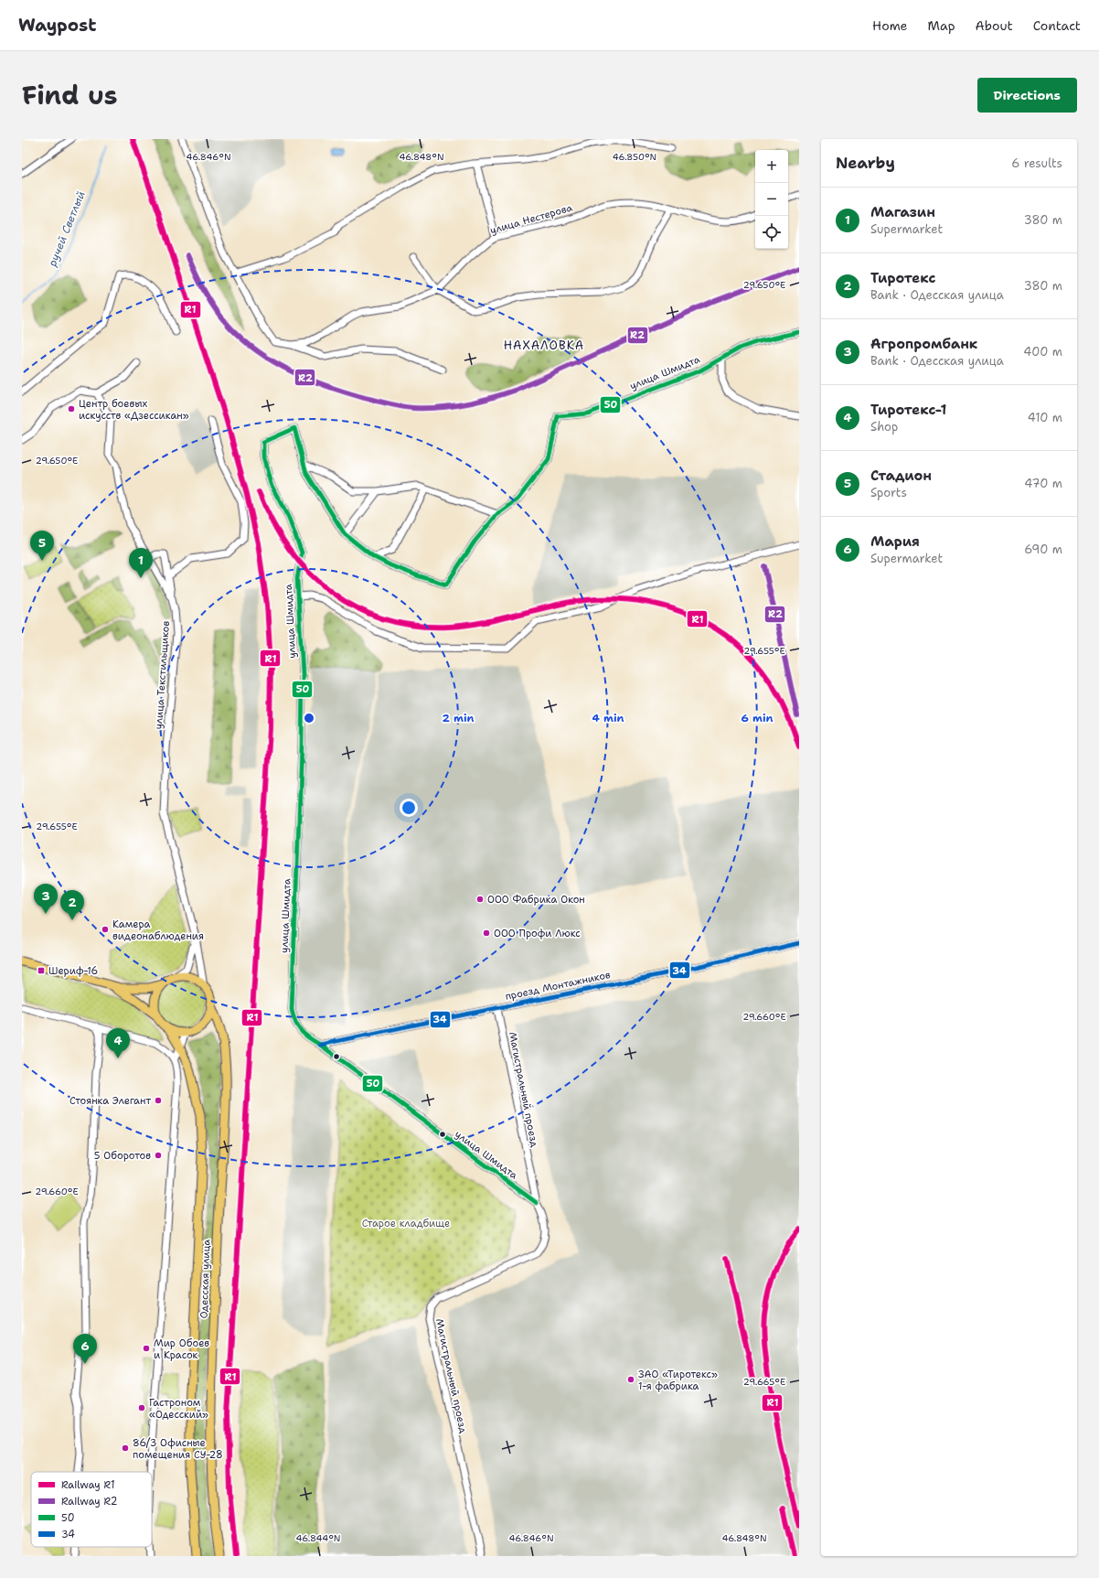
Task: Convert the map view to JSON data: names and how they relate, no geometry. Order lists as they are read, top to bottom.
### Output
{
  "streets": {
    "main road": ["Одесская улица"],
    "street": [
      "улица Нестерова",
      "улица Шмидта",
      "улица Текстильщиков",
      "проезд Монтажников",
      "Магистральный проезд"
    ]
  },
  "crossings": [
    ["улица Шмидта", "проезд Монтажников"],
    ["улица Шмидта", "Магистральный проезд"],
    ["улица Текстильщиков", "Одесская улица"],
    ["проезд Монтажников", "Магистральный проезд"]
  ],
  "districts": ["НАХАЛОВКА"],
  "water": ["ручей Светлый"],
  "parks": ["Старое кладбище"],
  "places": {
    "other": [
      "Центр боевых искусств «Дзессикан»",
      "ООО Фабрика Окон",
      "Камера видеонаблюдения",
      "ООО Профи Люкс",
      "Стоянка Элегант",
      "5 Оборотов",
      "Мир Обоев и Красок",
      "ЗАО «Тиротекс» 1-я фабрика",
      "Гастроном «Одесский»",
      "86/3 Офисные помещения СУ-28"
    ],
    "transit": ["Шериф-16"]
  },
  "lines": [
    "rail line R1",
    "rail line R2",
    "transit line 50",
    "transit line 34"
  ],
  "legend": [
    "Railway R1",
    "Railway R2",
    "50",
    "34"
  ],
  "page": {
    "header": "Waypost",
    "nav": [
      "Home",
      "Map",
      "About",
      "Contact"
    ],
    "title": "Find us",
    "buttons": "Directions",
    "heading": ["Nearby", "6 results"],
    "map_buttons": ["+", "−"],
    "list": [
      {
        "mark": "1",
        "name": "Магазин",
        "note": "Supermarket",
        "value": "380 m"
      },
      {
        "mark": "2",
        "name": "Тиротекс",
        "note": "Bank · Одесская улица",
        "value": "380 m"
      },
      {
        "mark": "3",
        "name": "Агропромбанк",
        "note": "Bank · Одесская улица",
        "value": "400 m"
      },
      {
        "mark": "4",
        "name": "Тиротекс-1",
        "note": "Shop",
        "value": "410 m"
      },
      {
        "mark": "5",
        "name": "Стадион",
        "note": "Sports",
        "value": "470 m"
      },
      {
        "mark": "6",
        "name": "Мария",
        "note": "Supermarket",
        "value": "690 m"
      }
    ],
    "pins": [
      "5",
      "1",
      "3",
      "2",
      "4",
      "6"
    ]
  },
  "coordinates": [
    "46.846°N",
    "46.848°N",
    "46.850°N",
    "29.650°E",
    "29.655°E",
    "29.660°E",
    "29.665°E",
    "46.844°N"
  ],
  "rings": ["2 min", "4 min", "6 min"]
}
